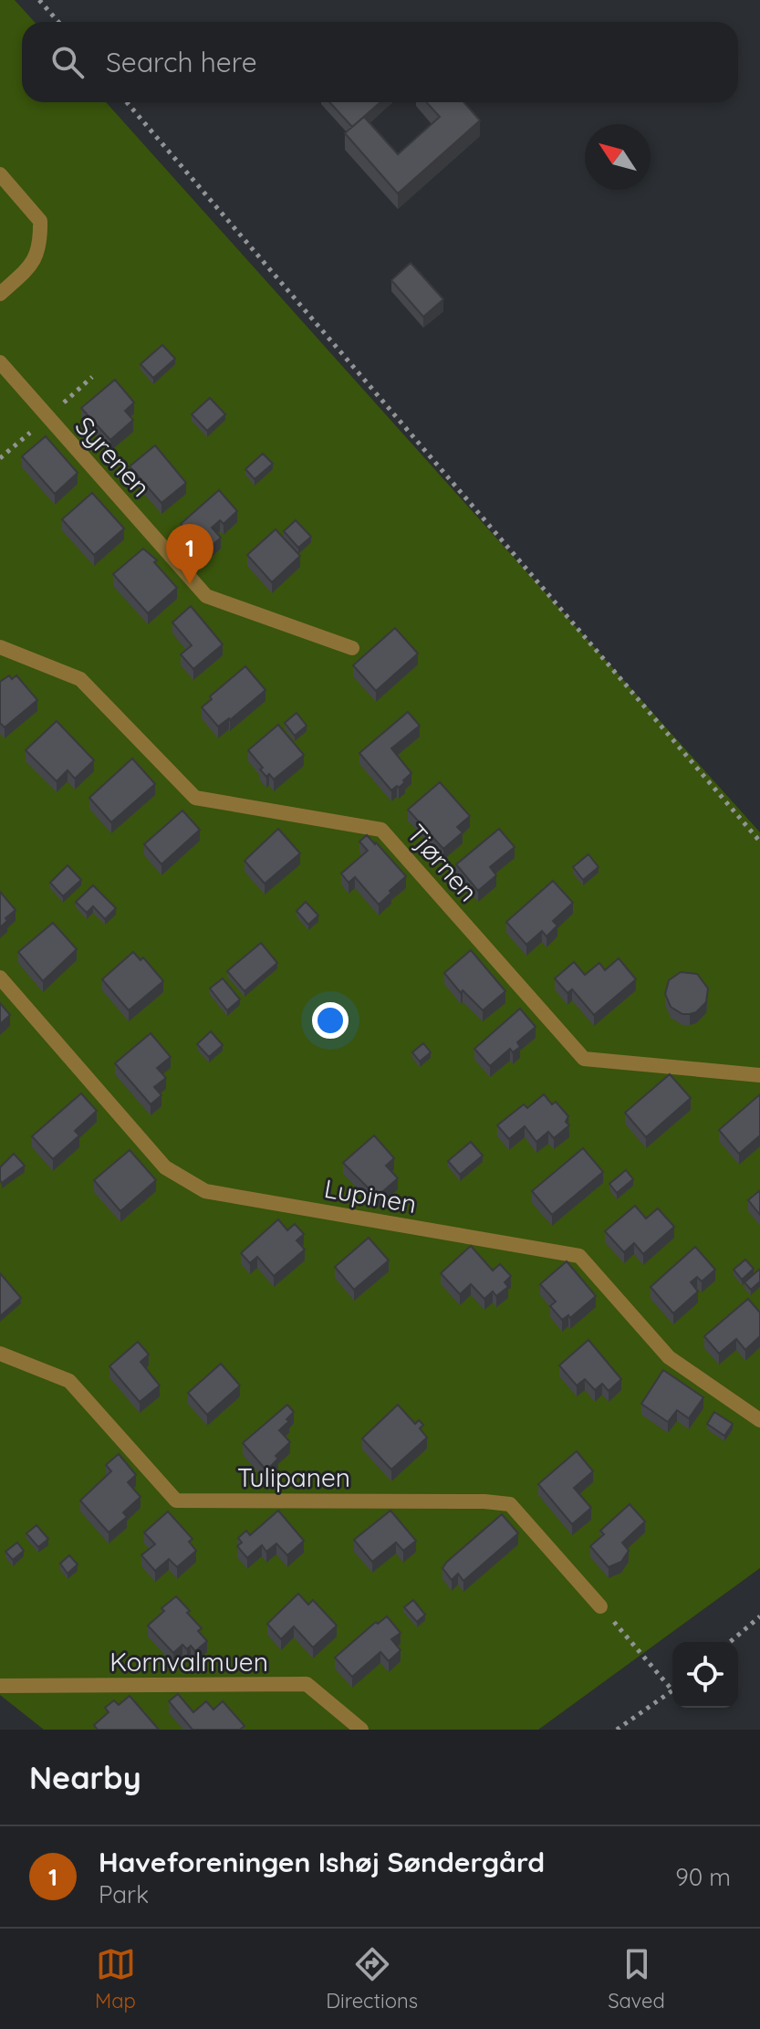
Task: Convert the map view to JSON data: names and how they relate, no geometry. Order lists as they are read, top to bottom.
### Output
{
  "streets": {
    "lane": [
      "Syrenen",
      "Tjørnen",
      "Lupinen",
      "Tulipanen",
      "Kornvalmuen"
    ]
  },
  "north": "top left",
  "page": {
    "search": "Search here",
    "pins": "1",
    "heading": "Nearby",
    "list": [
      {
        "mark": "1",
        "name": "Haveforeningen Ishøj Søndergård",
        "note": "Park",
        "value": "90 m"
      }
    ],
    "nav": ["Map", "Directions", "Saved"]
  }
}
